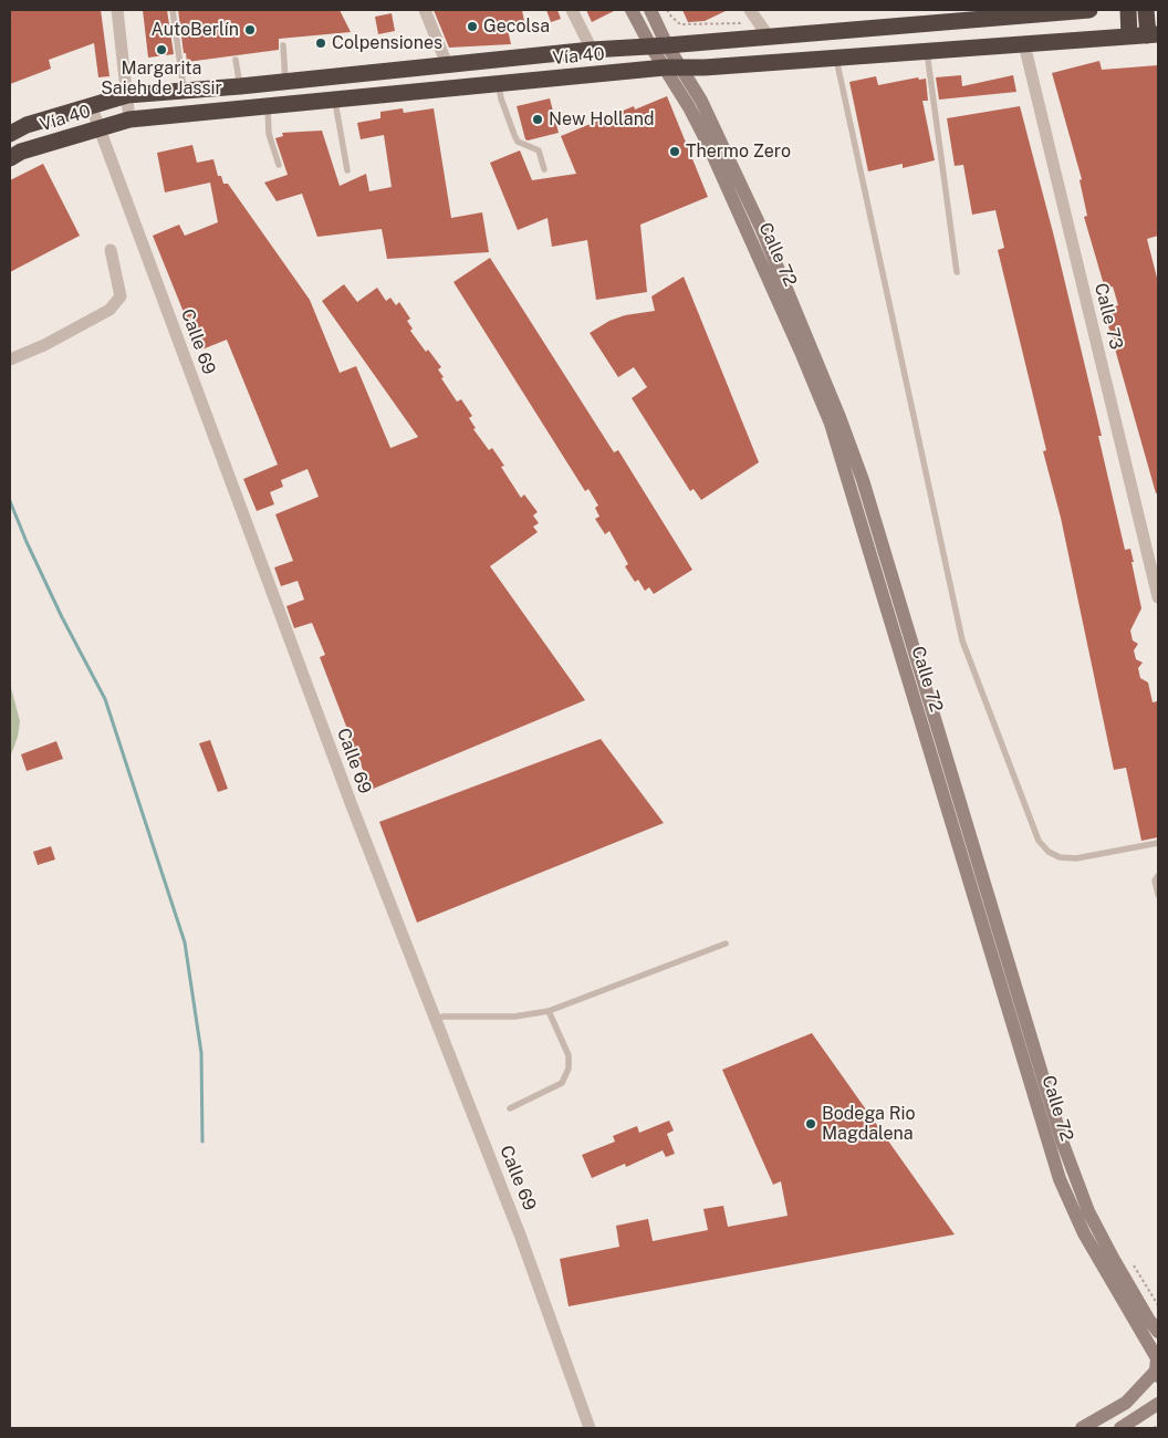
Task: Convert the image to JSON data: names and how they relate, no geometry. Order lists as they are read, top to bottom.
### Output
{
  "streets": {
    "highway": ["Vía 40"],
    "main road": ["Calle 72"],
    "street": ["Calle 73", "Calle 69"]
  },
  "crossings": [
    ["Vía 40", "Calle 72"],
    ["Vía 40", "Calle 73"],
    ["Vía 40", "Calle 69"]
  ],
  "places": [
    "Gecolsa",
    "AutoBerlín",
    "Colpensiones",
    "Margarita Saieh de Jassir",
    "New Holland",
    "Thermo Zero",
    "Bodega Rio Magdalena"
  ]
}
